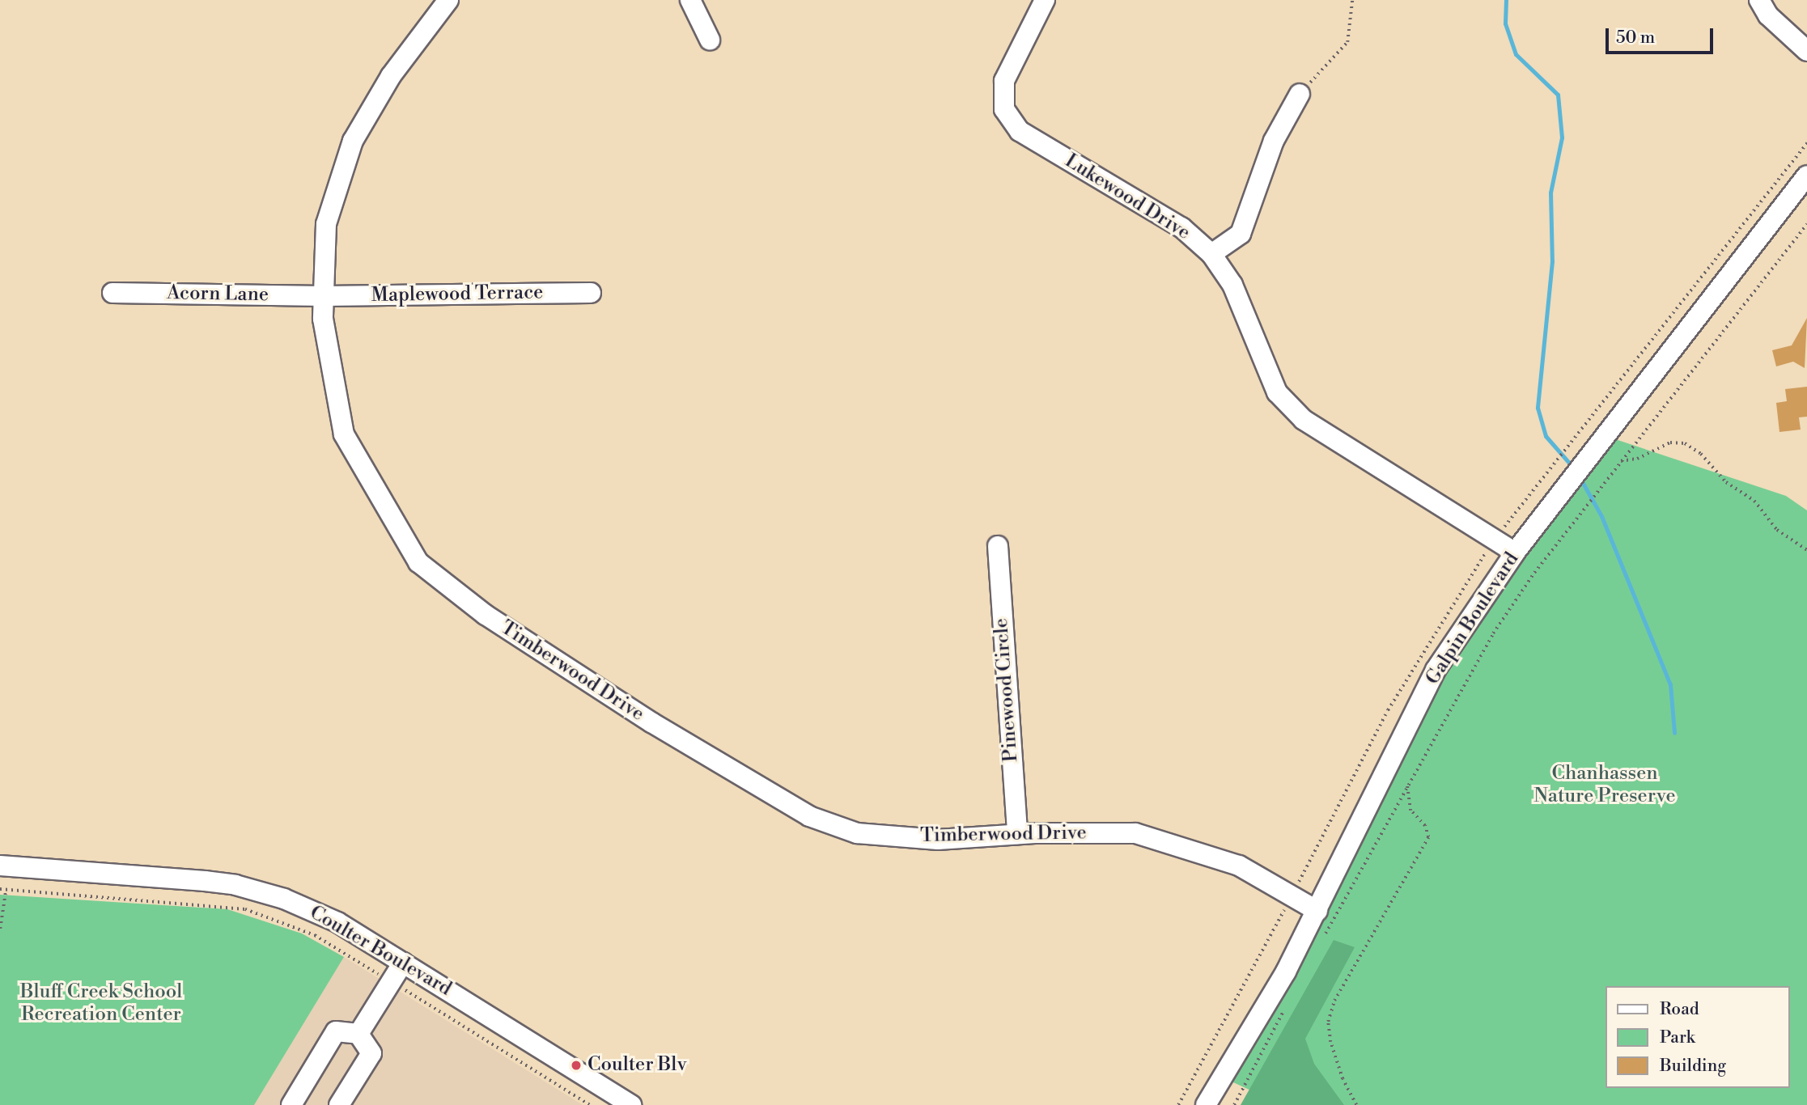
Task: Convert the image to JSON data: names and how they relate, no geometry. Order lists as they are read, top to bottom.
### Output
{
  "streets": {
    "street": [
      "Lukewood Drive",
      "Acorn Lane",
      "Maplewood Terrace",
      "Galpin Boulevard",
      "Timberwood Drive",
      "Pinewood Circle",
      "Coulter Boulevard"
    ]
  },
  "crossings": [
    ["Lukewood Drive", "Galpin Boulevard"],
    ["Acorn Lane", "Maplewood Terrace"],
    ["Acorn Lane", "Timberwood Drive"],
    ["Maplewood Terrace", "Timberwood Drive"],
    ["Galpin Boulevard", "Timberwood Drive"],
    ["Timberwood Drive", "Pinewood Circle"]
  ],
  "parks": ["Chanhassen Nature Preserve", "Bluff Creek School Recreation Center"],
  "places": ["Coulter Blv"],
  "legend": ["Road", "Park", "Building"],
  "scale_bar": "50 m"
}
